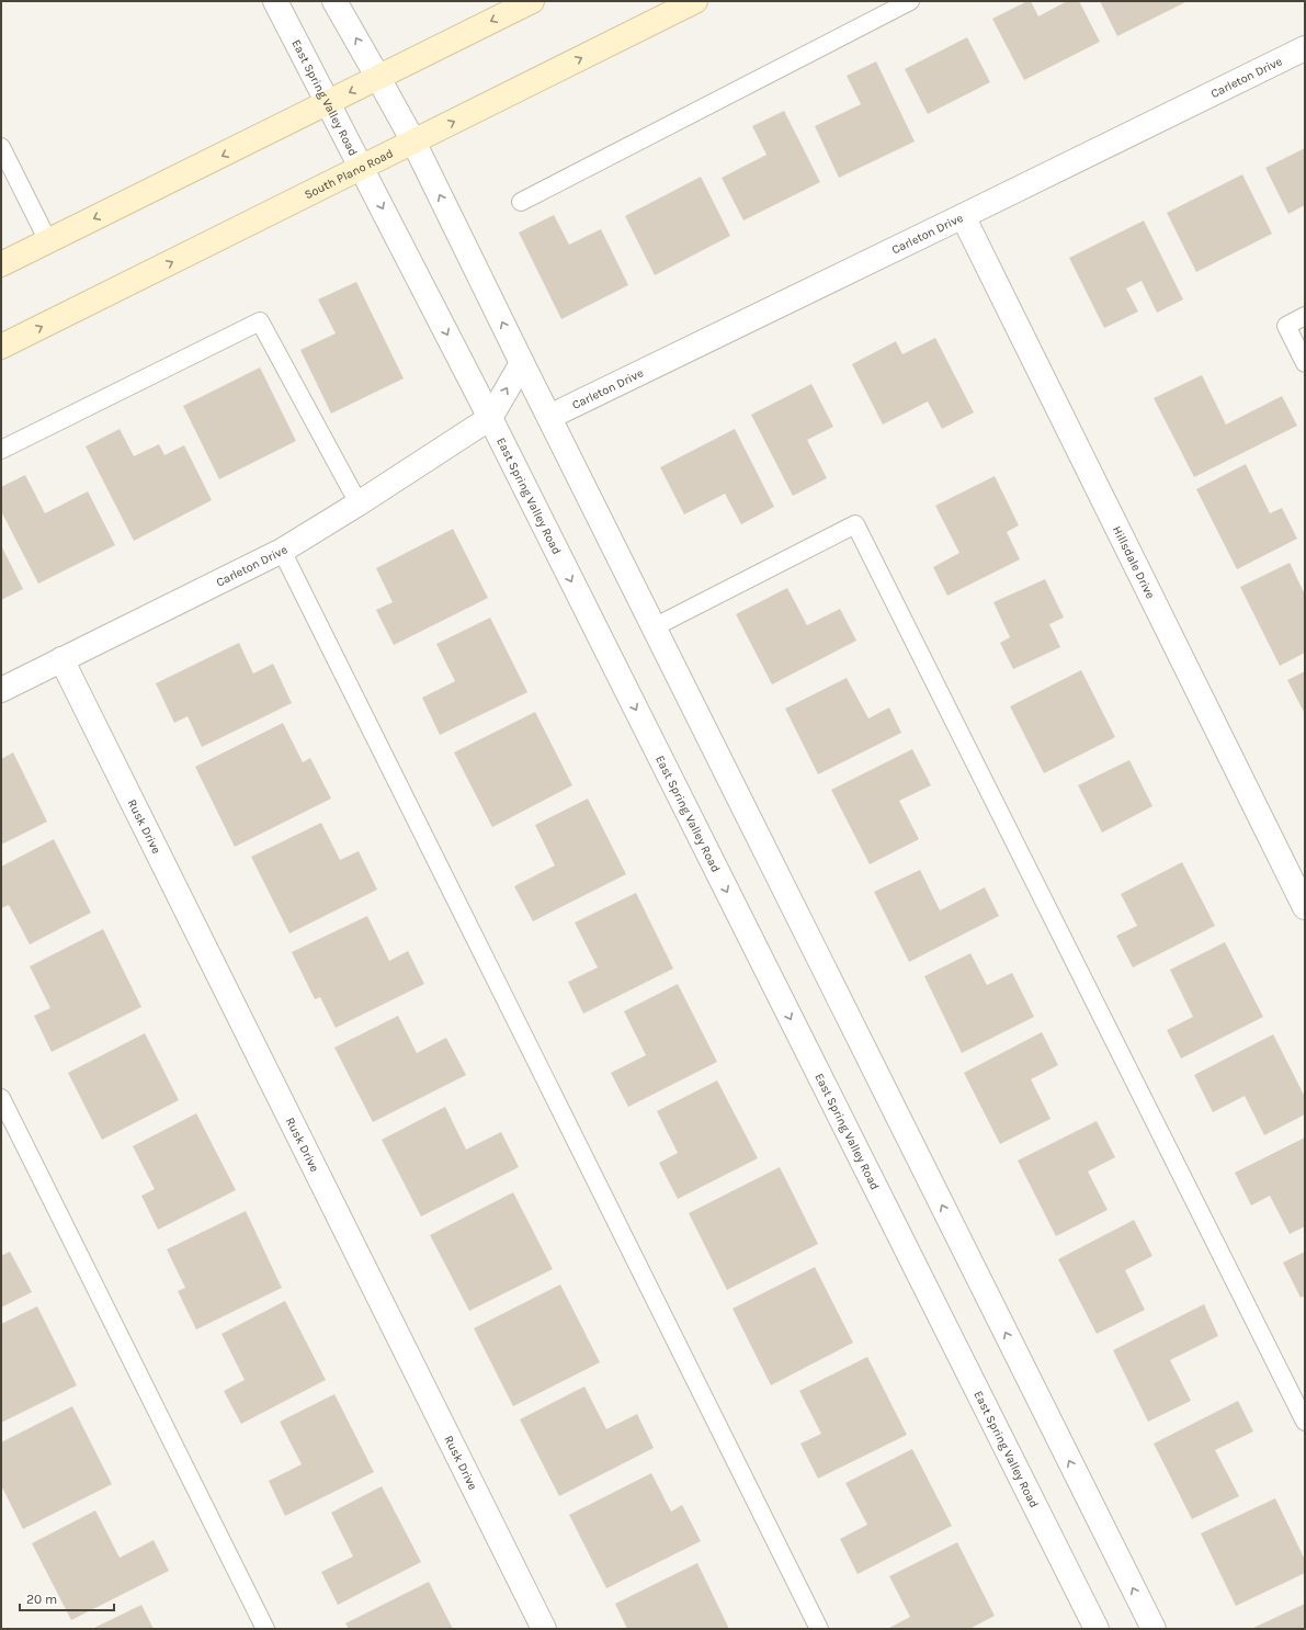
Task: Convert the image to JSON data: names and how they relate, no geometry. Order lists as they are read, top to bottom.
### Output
{
  "streets": {
    "main road": ["South Plano Road"],
    "street": [
      "Carleton Drive",
      "East Spring Valley Road",
      "Hillsdale Drive",
      "Rusk Drive"
    ]
  },
  "crossings": [
    ["Carleton Drive", "East Spring Valley Road"],
    ["Carleton Drive", "Hillsdale Drive"],
    ["Carleton Drive", "Rusk Drive"],
    ["East Spring Valley Road", "South Plano Road"]
  ],
  "scale_bar": "20 m"
}
